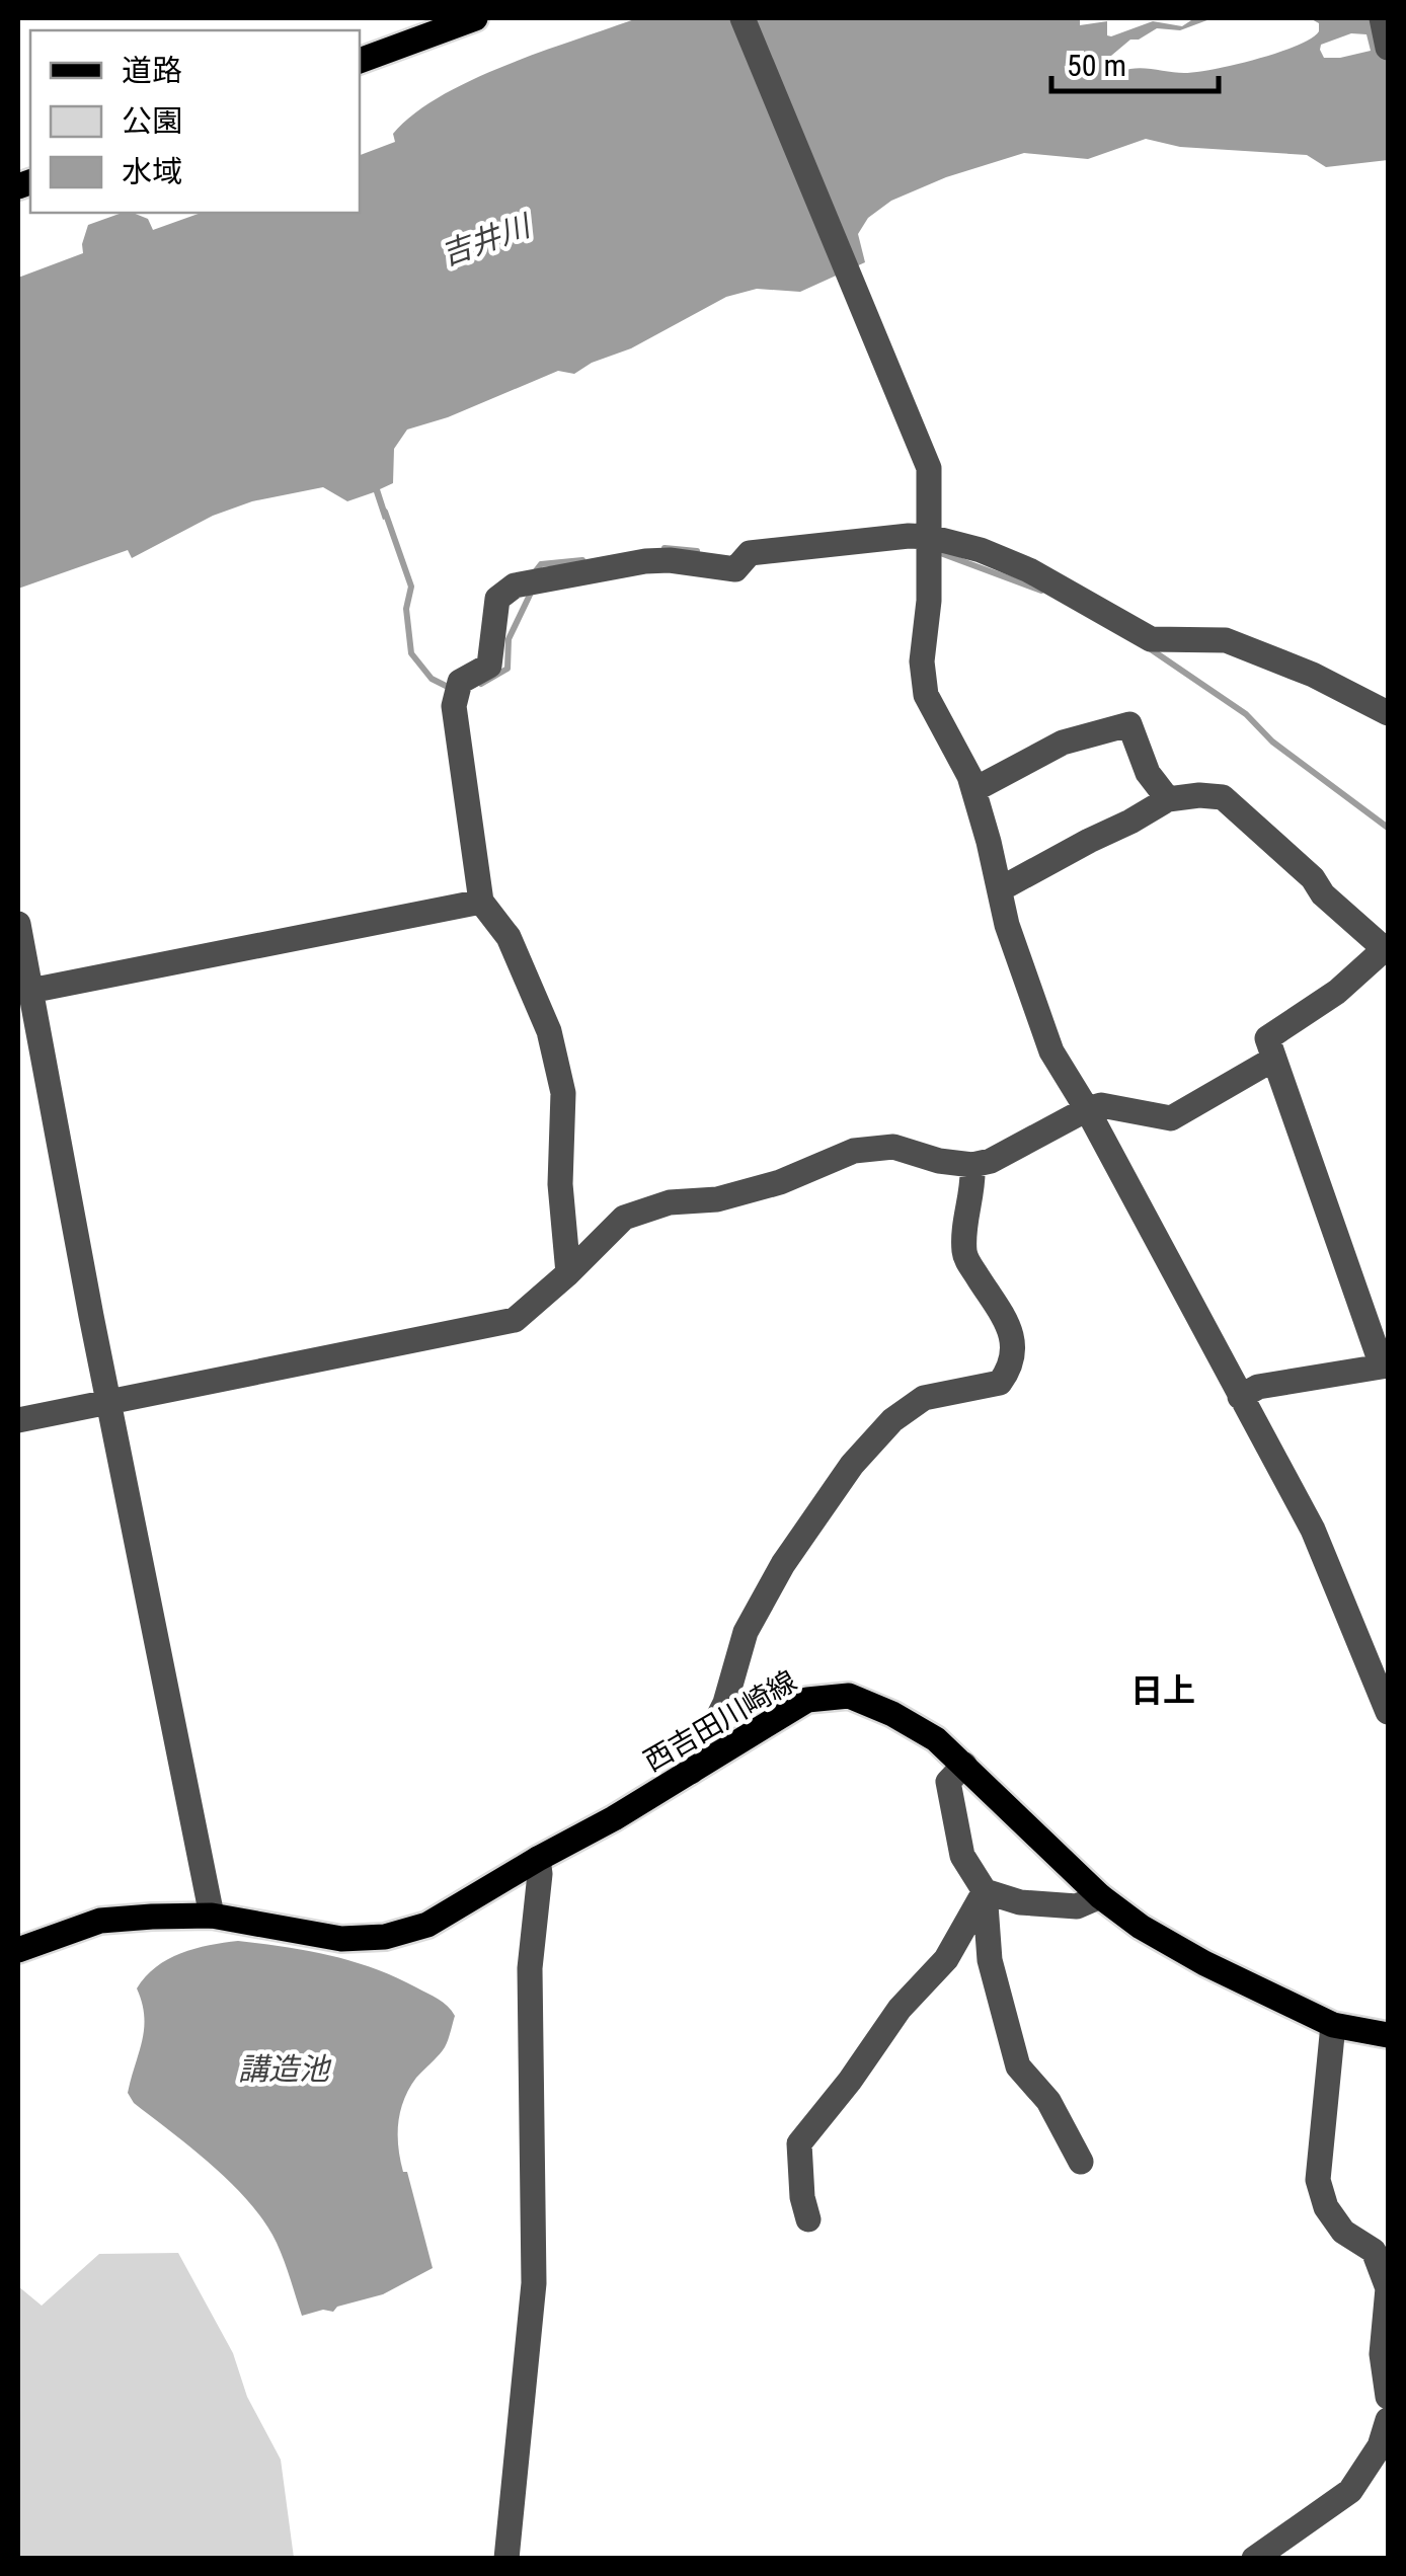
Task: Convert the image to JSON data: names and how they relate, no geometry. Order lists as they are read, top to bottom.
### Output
{
  "streets": {
    "main road": ["西吉田川崎線"]
  },
  "districts": ["日上"],
  "water": ["吉井川", "講造池"],
  "legend": ["道路", "公園", "水域"],
  "scale_bar": "50 m"
}
